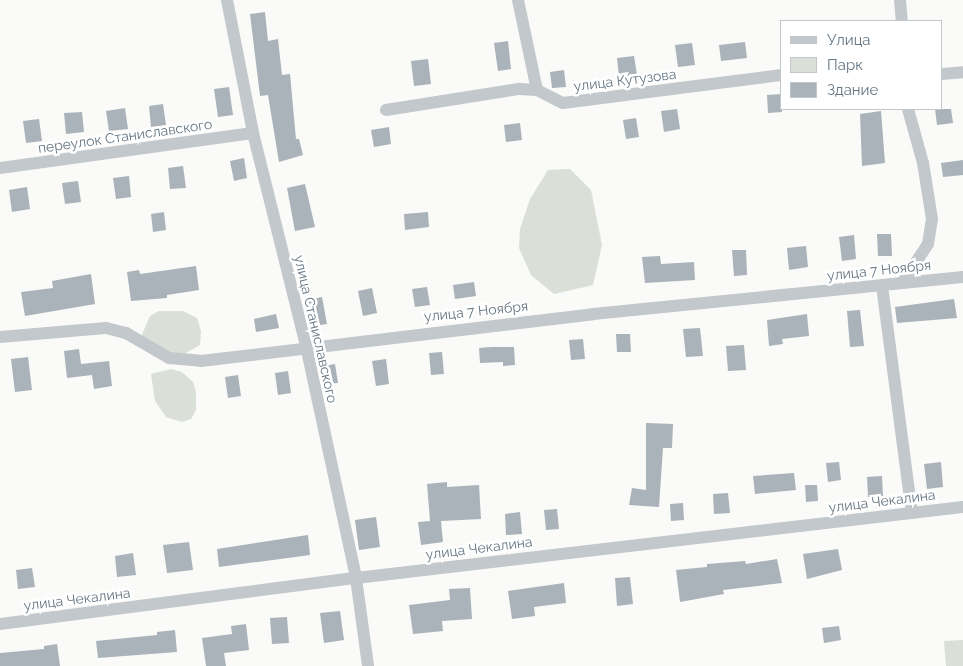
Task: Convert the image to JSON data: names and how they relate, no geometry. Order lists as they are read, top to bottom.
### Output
{
  "streets": {
    "street": [
      "улица Кутузова",
      "переулок Станиславского",
      "улица 7 Ноября",
      "улица Станиславского",
      "улица Чекалина"
    ]
  },
  "crossings": [
    ["переулок Станиславского", "улица Станиславского"],
    ["улица 7 Ноября", "улица Станиславского"],
    ["улица Станиславского", "улица Чекалина"]
  ],
  "legend": ["Улица", "Парк", "Здание"]
}
